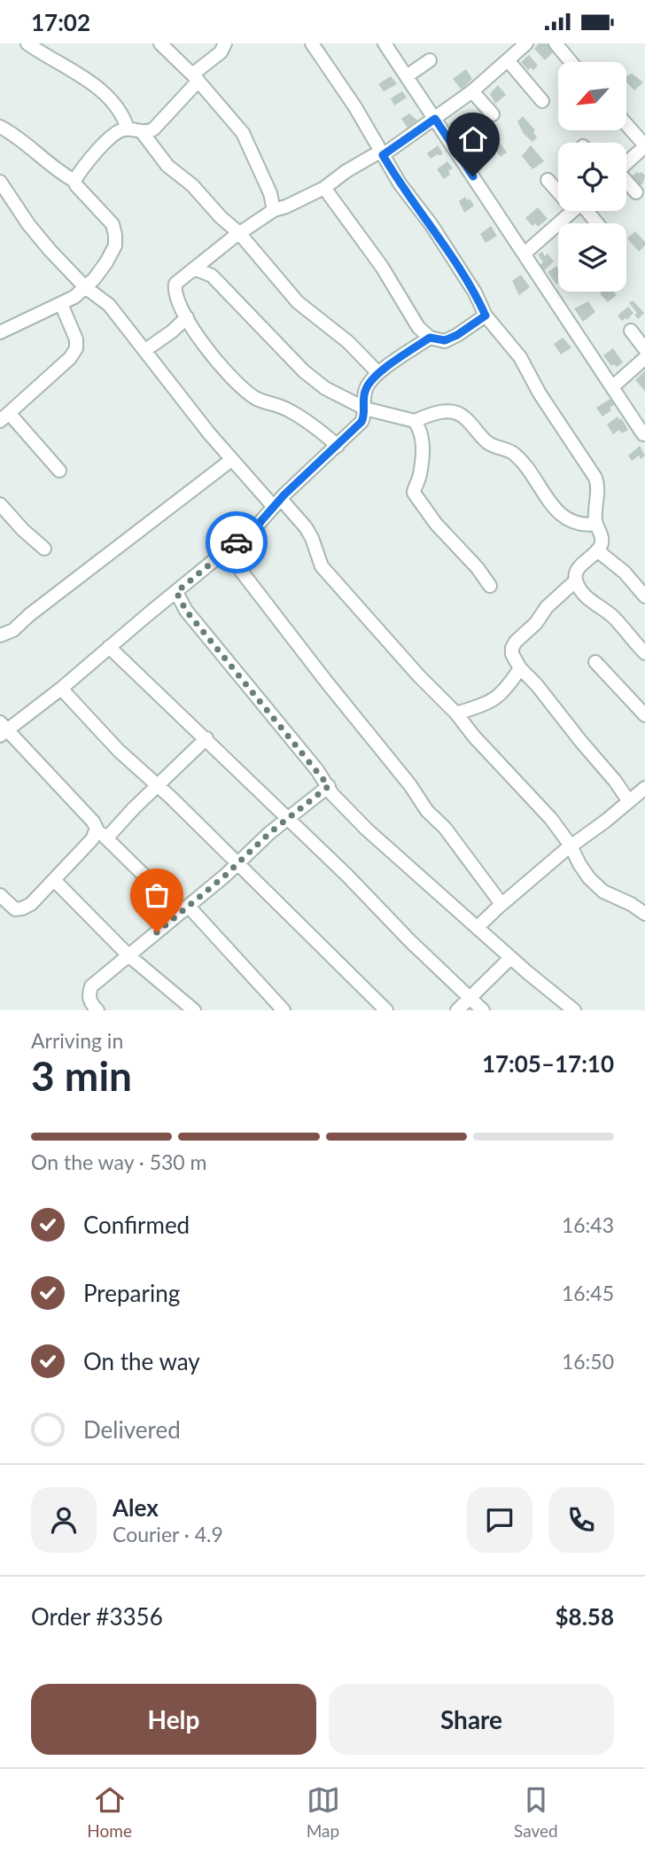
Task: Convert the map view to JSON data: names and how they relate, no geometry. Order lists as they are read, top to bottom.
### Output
{
  "north": "bottom left",
  "page": {
    "status": "17:02",
    "heading": ["3 min", "Arriving in", "17:05–17:10"],
    "panel": [
      "Alex",
      "Courier · 4.9",
      "Order #3356",
      "$8.58"
    ],
    "bar": "On the way · 530 m",
    "list": [
      ["Confirmed", "16:43"],
      ["Preparing", "16:45"],
      ["On the way", "16:50"],
      "Delivered"
    ],
    "buttons": ["Help", "Share"],
    "tabs": ["Home", "Map", "Saved"]
  }
}
